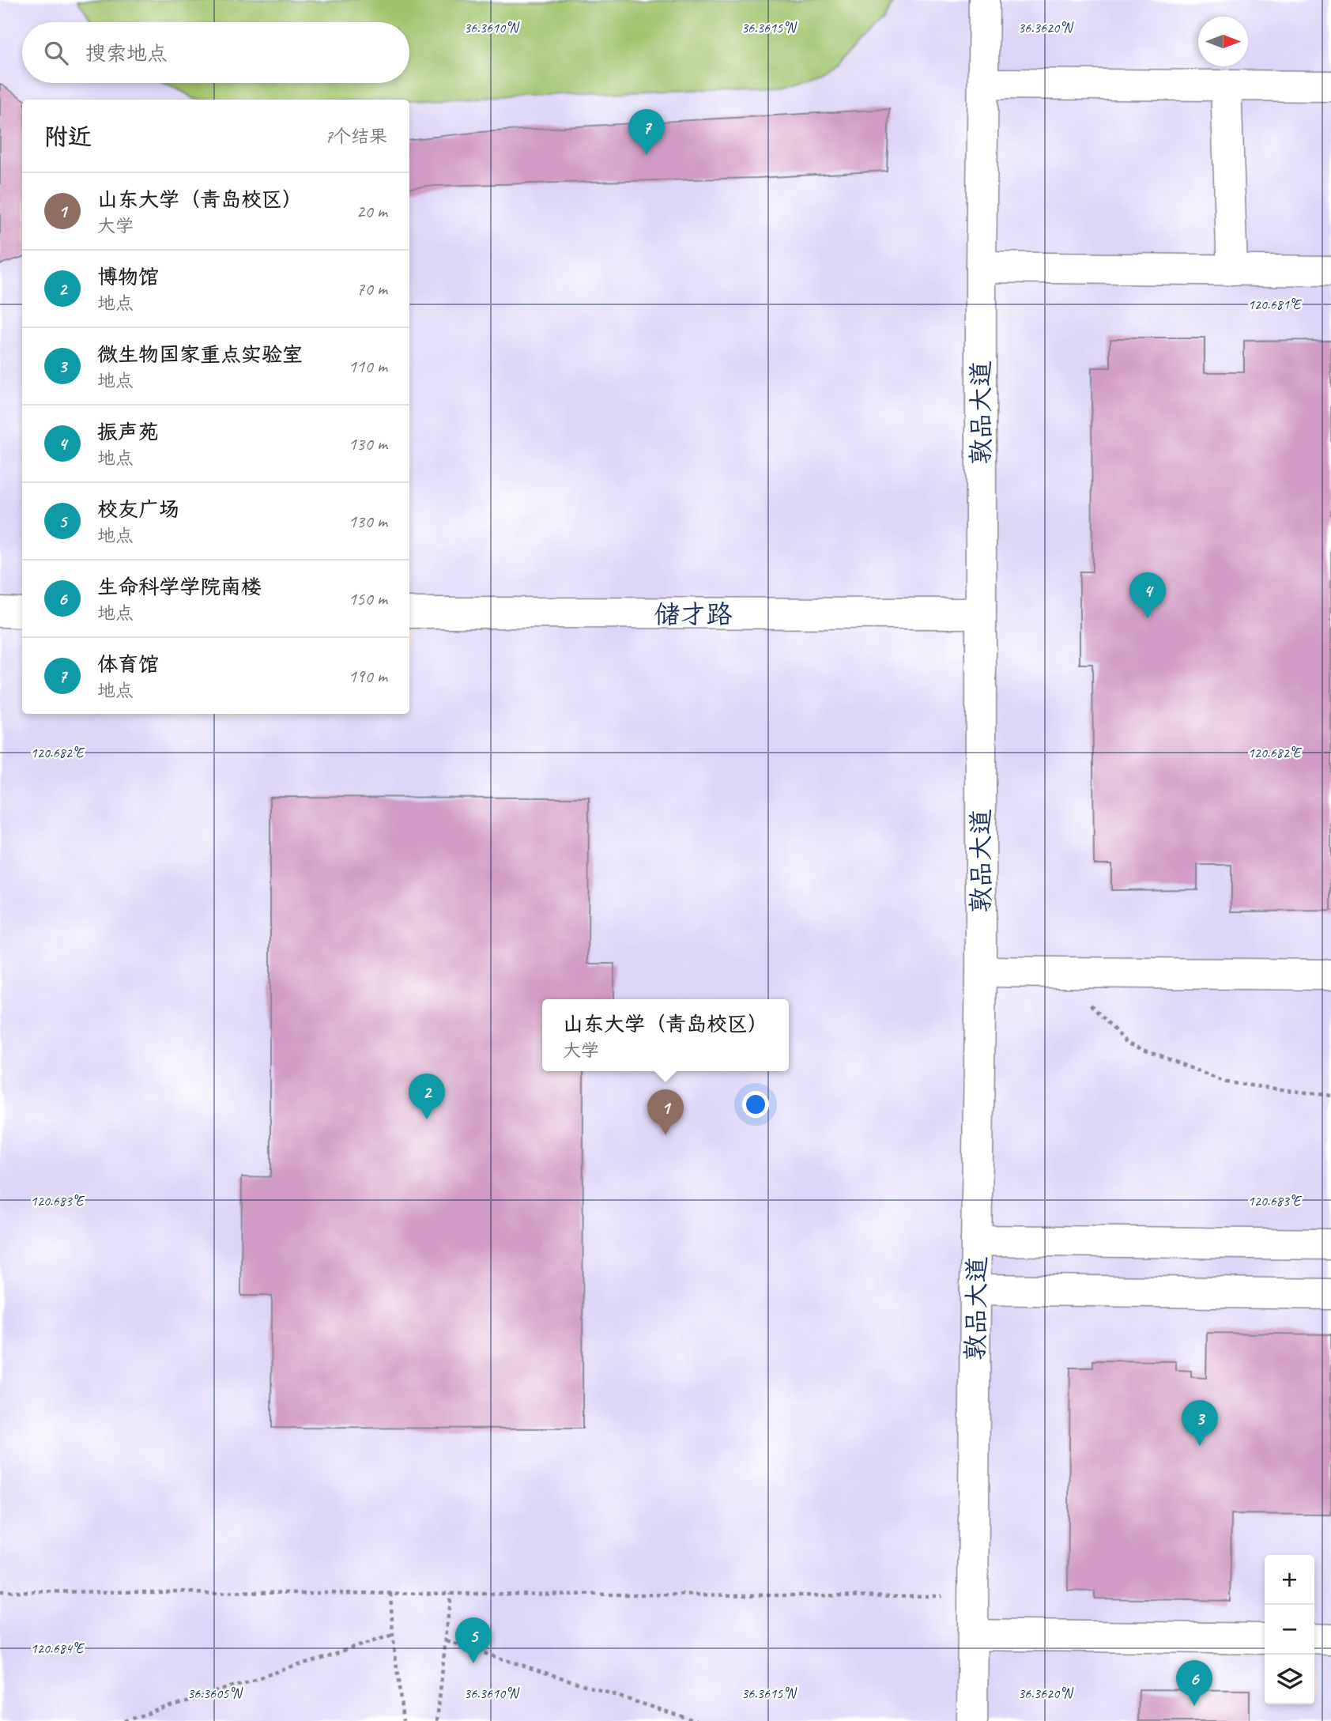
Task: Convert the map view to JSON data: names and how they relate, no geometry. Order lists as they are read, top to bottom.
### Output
{
  "streets": {
    "lane": ["敦品大道", "储才路"]
  },
  "crossings": [
    ["敦品大道", "储才路"]
  ],
  "north": "right",
  "page": {
    "search": "搜索地点",
    "heading": ["附近", "7个结果"],
    "pins": [
      "7",
      "4",
      "2",
      "1",
      "3",
      "5",
      "6"
    ],
    "list": [
      {
        "mark": "1",
        "name": "山东大学（青岛校区）",
        "note": "大学",
        "value": "20 m"
      },
      {
        "mark": "2",
        "name": "博物馆",
        "note": "地点",
        "value": "70 m"
      },
      {
        "mark": "3",
        "name": "微生物国家重点实验室",
        "note": "地点",
        "value": "110 m"
      },
      {
        "mark": "4",
        "name": "振声苑",
        "note": "地点",
        "value": "130 m"
      },
      {
        "mark": "5",
        "name": "校友广场",
        "note": "地点",
        "value": "130 m"
      },
      {
        "mark": "6",
        "name": "生命科学学院南楼",
        "note": "地点",
        "value": "150 m"
      },
      {
        "mark": "7",
        "name": "体育馆",
        "note": "地点",
        "value": "190 m"
      }
    ],
    "popup": ["山东大学（青岛校区）", "大学"],
    "map_buttons": ["+", "−"]
  },
  "coordinates": [
    "36.3610°N",
    "36.3615°N",
    "36.3620°N",
    "120.681°E",
    "120.682°E",
    "120.683°E",
    "120.684°E",
    "36.3605°N"
  ]
}
